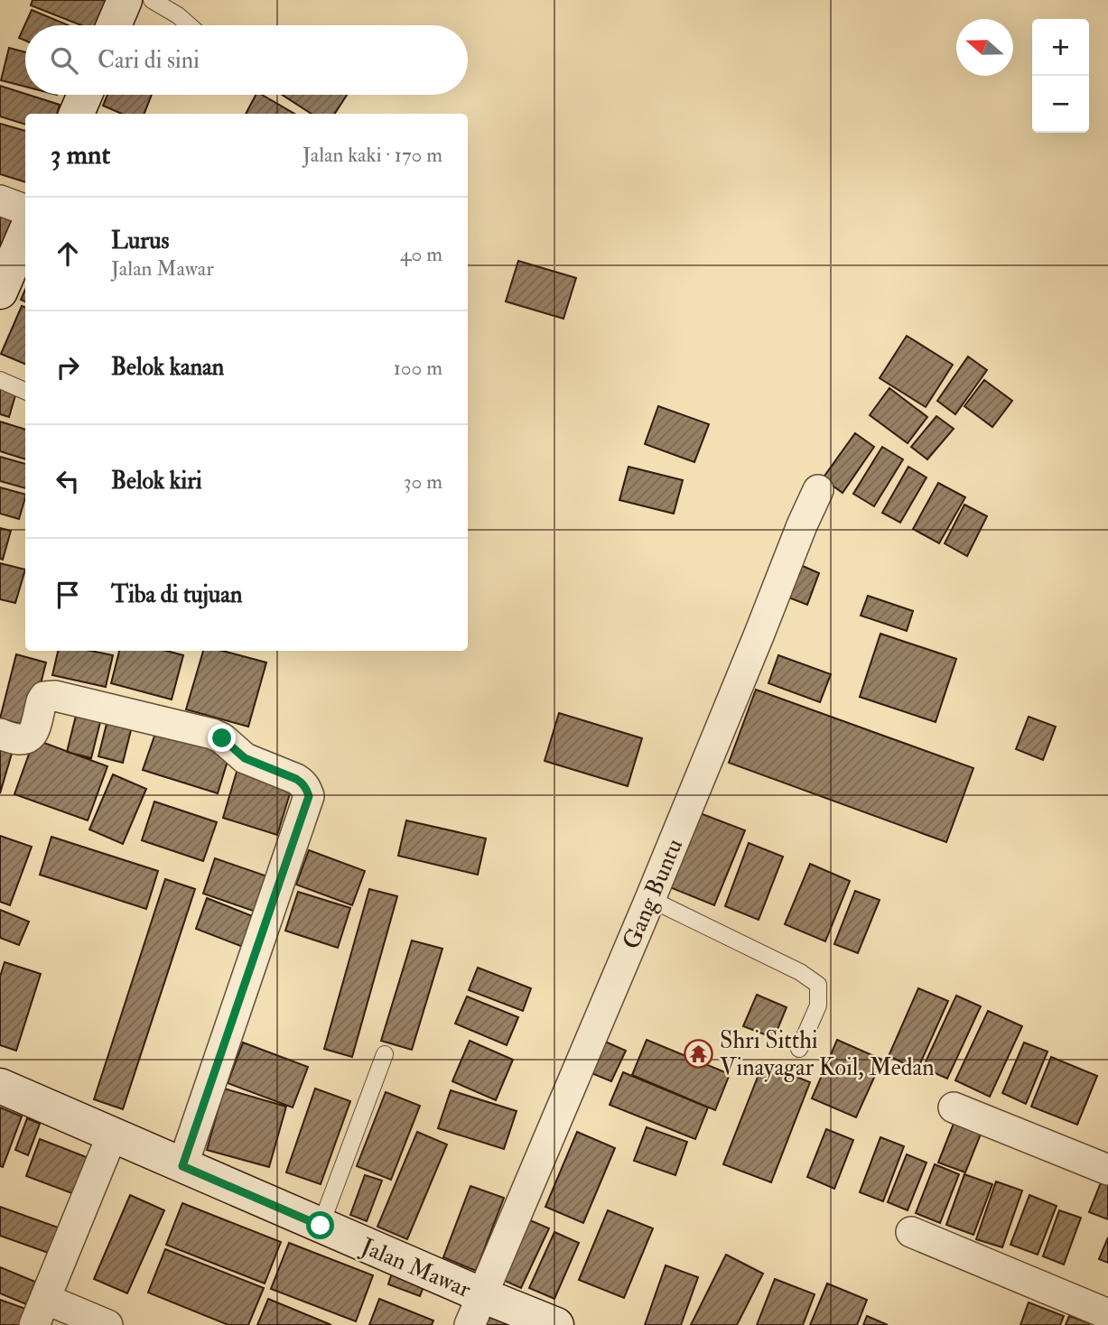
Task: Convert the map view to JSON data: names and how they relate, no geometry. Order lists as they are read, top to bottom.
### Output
{
  "streets": {
    "street": ["Gang Buntu", "Jalan Mawar"]
  },
  "crossings": [
    ["Gang Buntu", "Jalan Mawar"]
  ],
  "places": {
    "temple": ["Shri Sitthi Vinayagar Koil, Medan"]
  },
  "north": "left",
  "page": {
    "map_buttons": ["+", "−"],
    "search": "Cari di sini",
    "heading": ["3 mnt", "Jalan kaki · 170 m"],
    "list": [
      ["Lurus", "Jalan Mawar", "40 m"],
      ["Belok kanan", "100 m"],
      ["Belok kiri", "30 m"],
      "Tiba di tujuan"
    ]
  }
}
